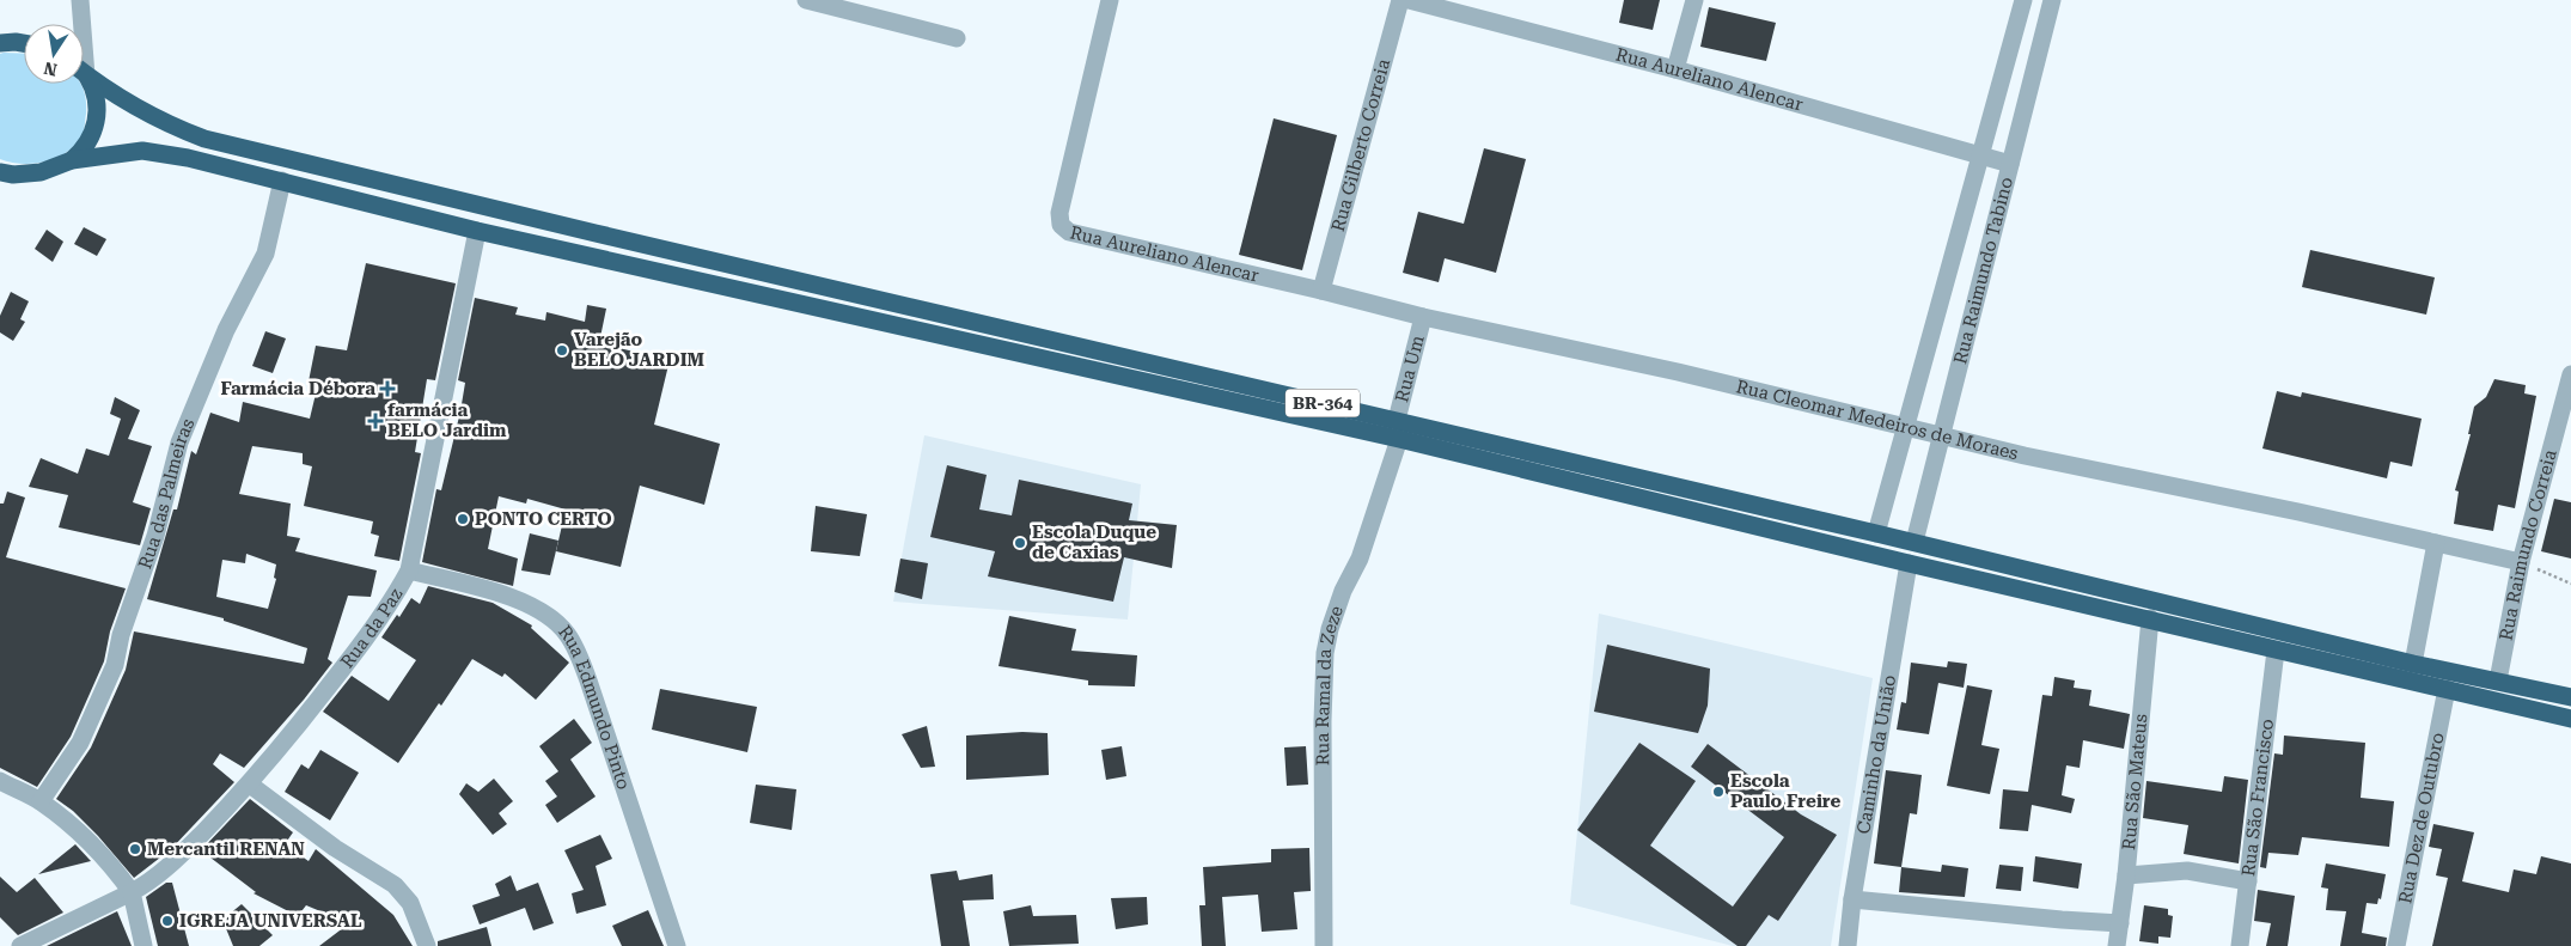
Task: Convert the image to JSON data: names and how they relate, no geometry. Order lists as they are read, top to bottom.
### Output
{
  "streets": {
    "highway": ["BR-364"],
    "street": [
      "Rua Aureliano Alencar",
      "Rua Gilberto Correia",
      "Rua Raimundo Tabino",
      "Rua Um",
      "Rua Cleomar Medeiros de Moraes",
      "Rua das Palmeiras",
      "Rua Raimundo Correia",
      "Rua da Paz",
      "Rua Ramal da Zeze",
      "Rua Edmundo Pinto",
      "Caminho da União",
      "Rua São Mateus",
      "Rua São Francisco",
      "Rua Dez de Outubro"
    ]
  },
  "crossings": [
    ["Rua Aureliano Alencar", "Rua Gilberto Correia"],
    ["Rua Aureliano Alencar", "Rua Raimundo Tabino"],
    ["Rua Aureliano Alencar", "Rua Cleomar Medeiros de Moraes"],
    ["Rua Gilberto Correia", "Rua Cleomar Medeiros de Moraes"],
    ["Rua Raimundo Tabino", "BR-364"],
    ["Rua Raimundo Tabino", "Rua Cleomar Medeiros de Moraes"],
    ["Rua Um", "BR-364"],
    ["Rua Um", "Rua Cleomar Medeiros de Moraes"],
    ["BR-364", "Rua das Palmeiras"],
    ["BR-364", "Rua Raimundo Correia"],
    ["BR-364", "Rua da Paz"],
    ["BR-364", "Rua Ramal da Zeze"],
    ["BR-364", "Caminho da União"],
    ["BR-364", "Rua São Mateus"],
    ["BR-364", "Rua São Francisco"],
    ["BR-364", "Rua Dez de Outubro"],
    ["Rua Cleomar Medeiros de Moraes", "Rua Raimundo Correia"],
    ["Rua da Paz", "Rua Edmundo Pinto"]
  ],
  "places": {
    "other": [
      "Varejão BELO JARDIM",
      "PONTO CERTO",
      "Escola Duque de Caxias",
      "Escola Paulo Freire",
      "Mercantil RENAN",
      "IGREJA UNIVERSAL"
    ],
    "health": ["Farmácia Débora", "farmácia BELO Jardim"]
  },
  "north": "bottom"
}
